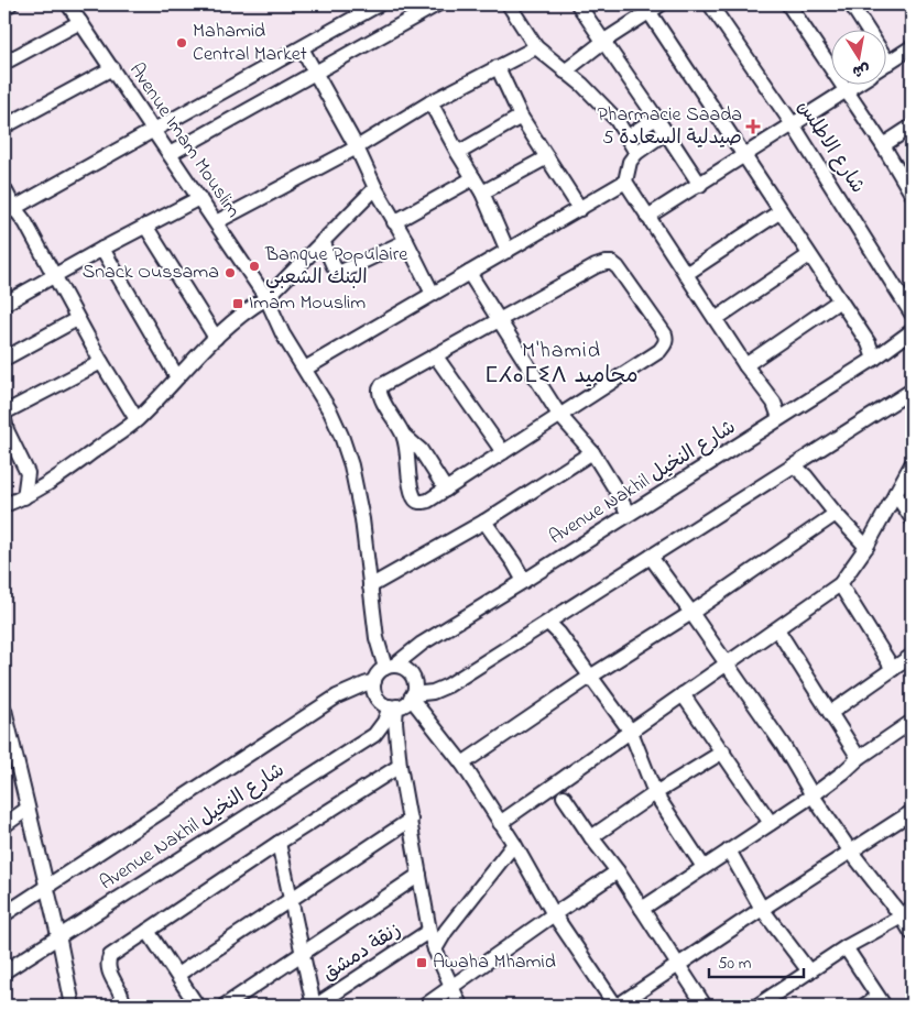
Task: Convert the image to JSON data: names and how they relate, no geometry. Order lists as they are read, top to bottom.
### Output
{
  "streets": {
    "street": [
      "Avenue Imam Mouslim",
      "شارع الاطلس",
      "Avenue Nakhil شارع النخيل",
      "زنقة دمشق"
    ]
  },
  "crossings": [
    ["Avenue Imam Mouslim", "Avenue Nakhil شارع النخيل"]
  ],
  "districts": ["M'hamid ⵎⵃⴰⵎⵉⴷ محاميد"],
  "places": {
    "other": ["Mahamid Central Market", "Banque Populaire البنك الشعبي", "Snack Oussama"],
    "health": ["Pharmacie Saada 5 صيدلية السعادة"],
    "transit": ["Imam Mouslim", "Awaha Mhamid"]
  },
  "scale_bar": "50 m",
  "north": "bottom"
}
